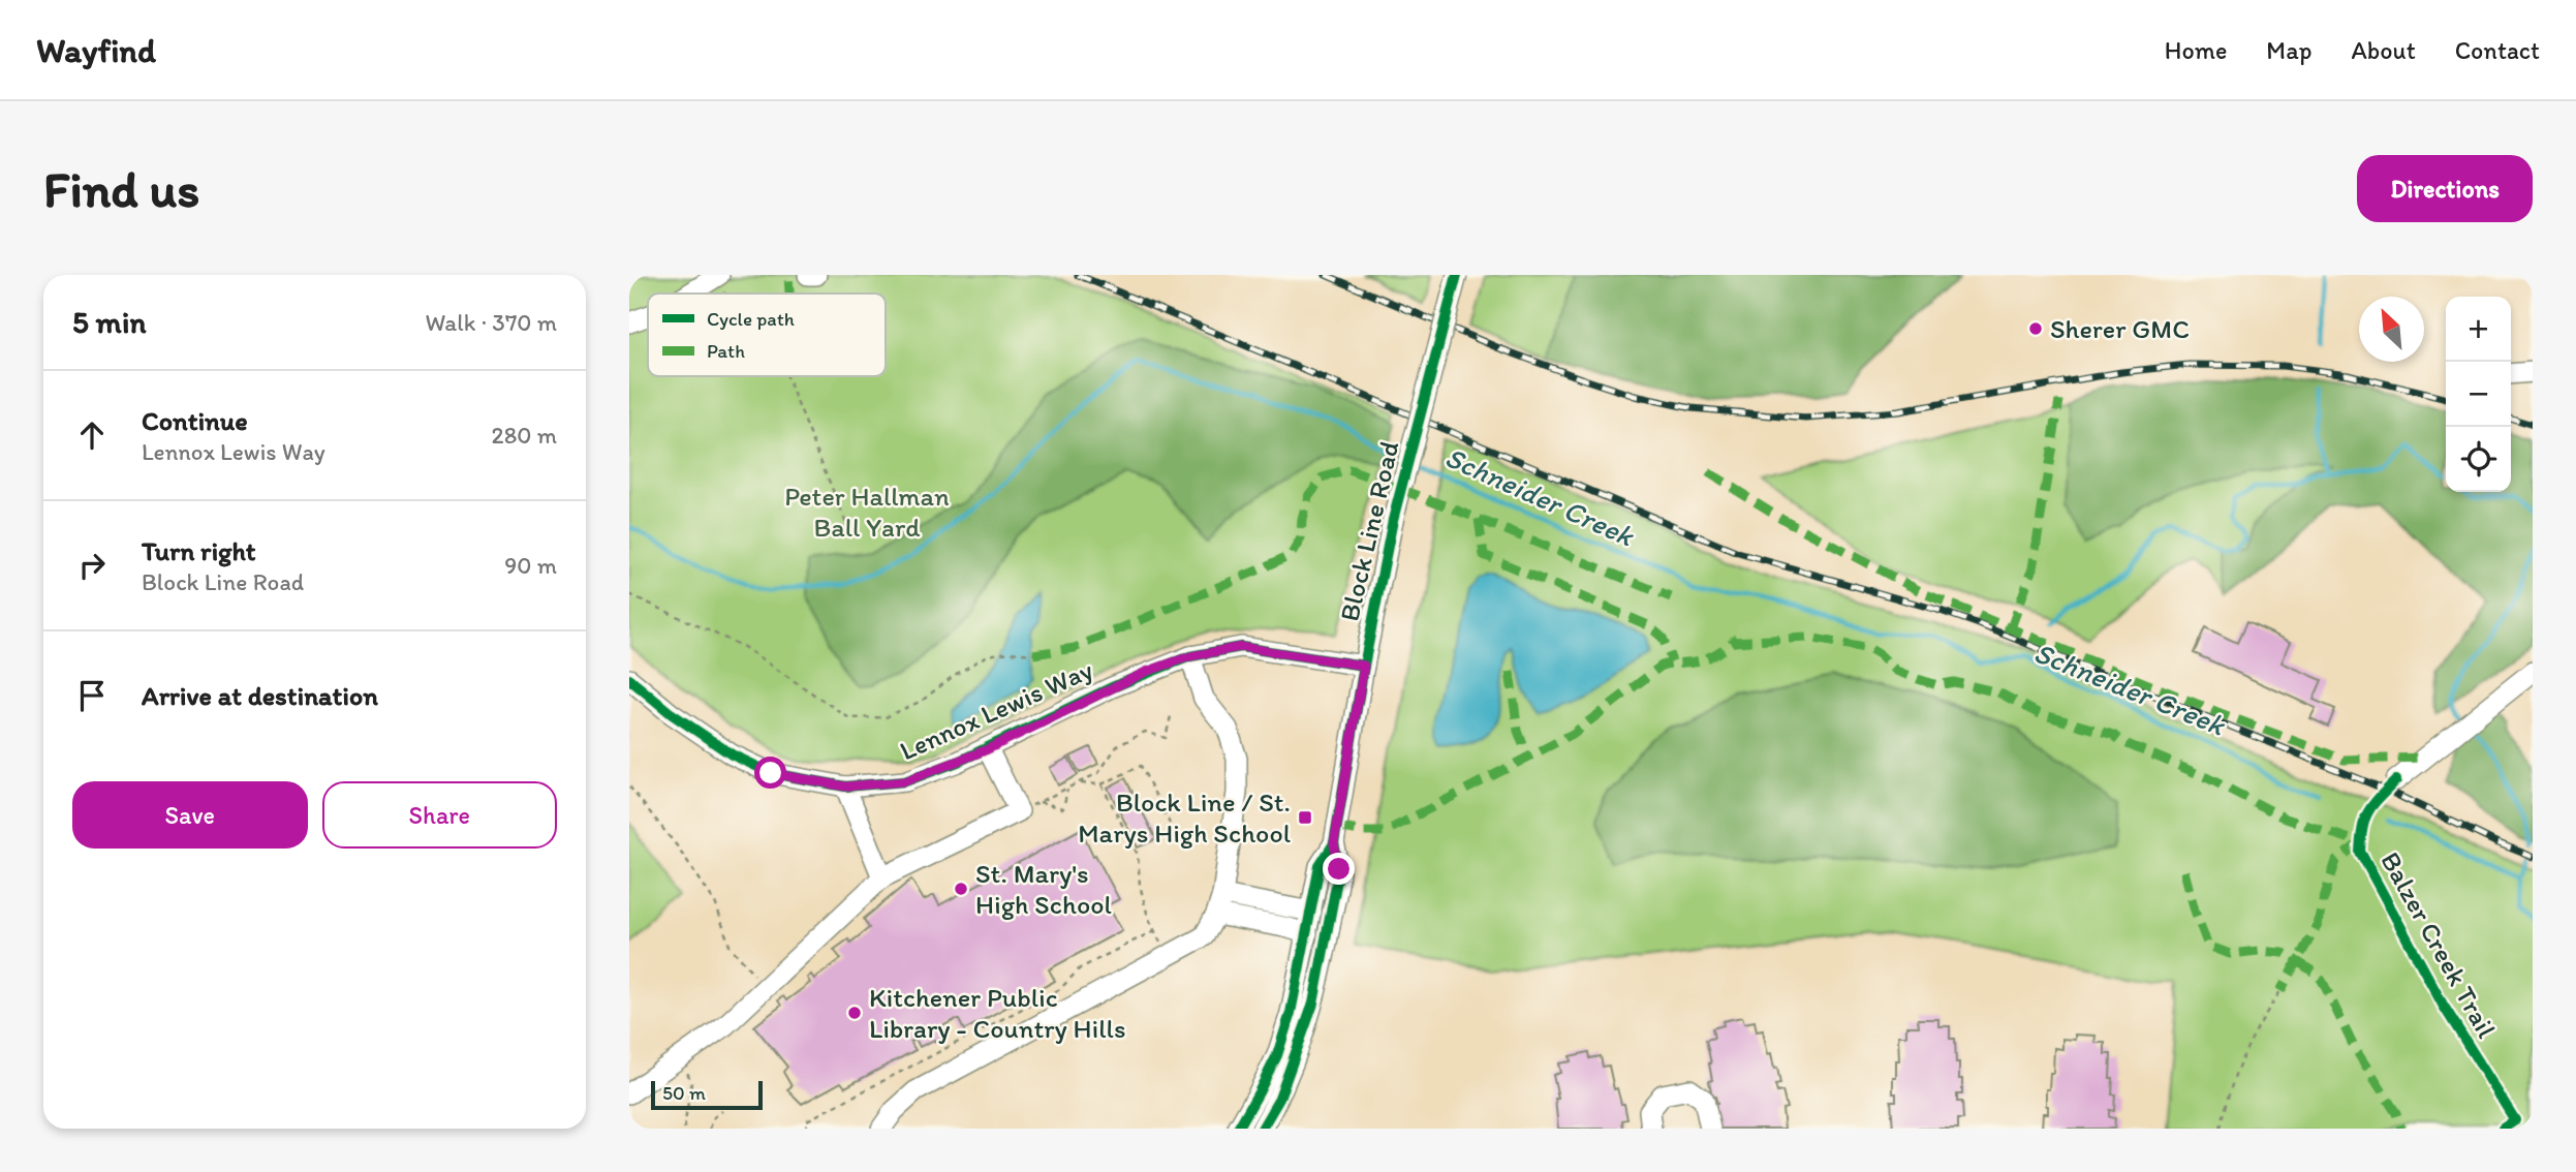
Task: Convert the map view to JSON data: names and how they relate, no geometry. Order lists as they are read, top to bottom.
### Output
{
  "streets": {
    "street": ["Block Line Road", "Lennox Lewis Way"],
    "cycle path": ["Balzer Creek Trail"]
  },
  "crossings": [
    ["Block Line Road", "Lennox Lewis Way"]
  ],
  "water": ["Schneider Creek"],
  "parks": ["Peter Hallman Ball Yard"],
  "places": {
    "other": ["Sherer GMC", "St. Mary's High School", "Kitchener Public Library - Country Hills"],
    "transit": ["Block Line / St. Marys High School"]
  },
  "legend": ["Cycle path", "Path"],
  "scale_bar": "50 m",
  "north": "top left",
  "page": {
    "header": "Wayfind",
    "nav": [
      "Home",
      "Map",
      "About",
      "Contact"
    ],
    "buttons": [
      "Directions",
      ["Save", "Share"]
    ],
    "title": "Find us",
    "heading": ["5 min", "Walk · 370 m"],
    "map_buttons": ["+", "−"],
    "list": [
      ["Continue", "Lennox Lewis Way", "280 m"],
      ["Turn right", "Block Line Road", "90 m"],
      "Arrive at destination"
    ],
    "scale": "50 m"
  }
}
